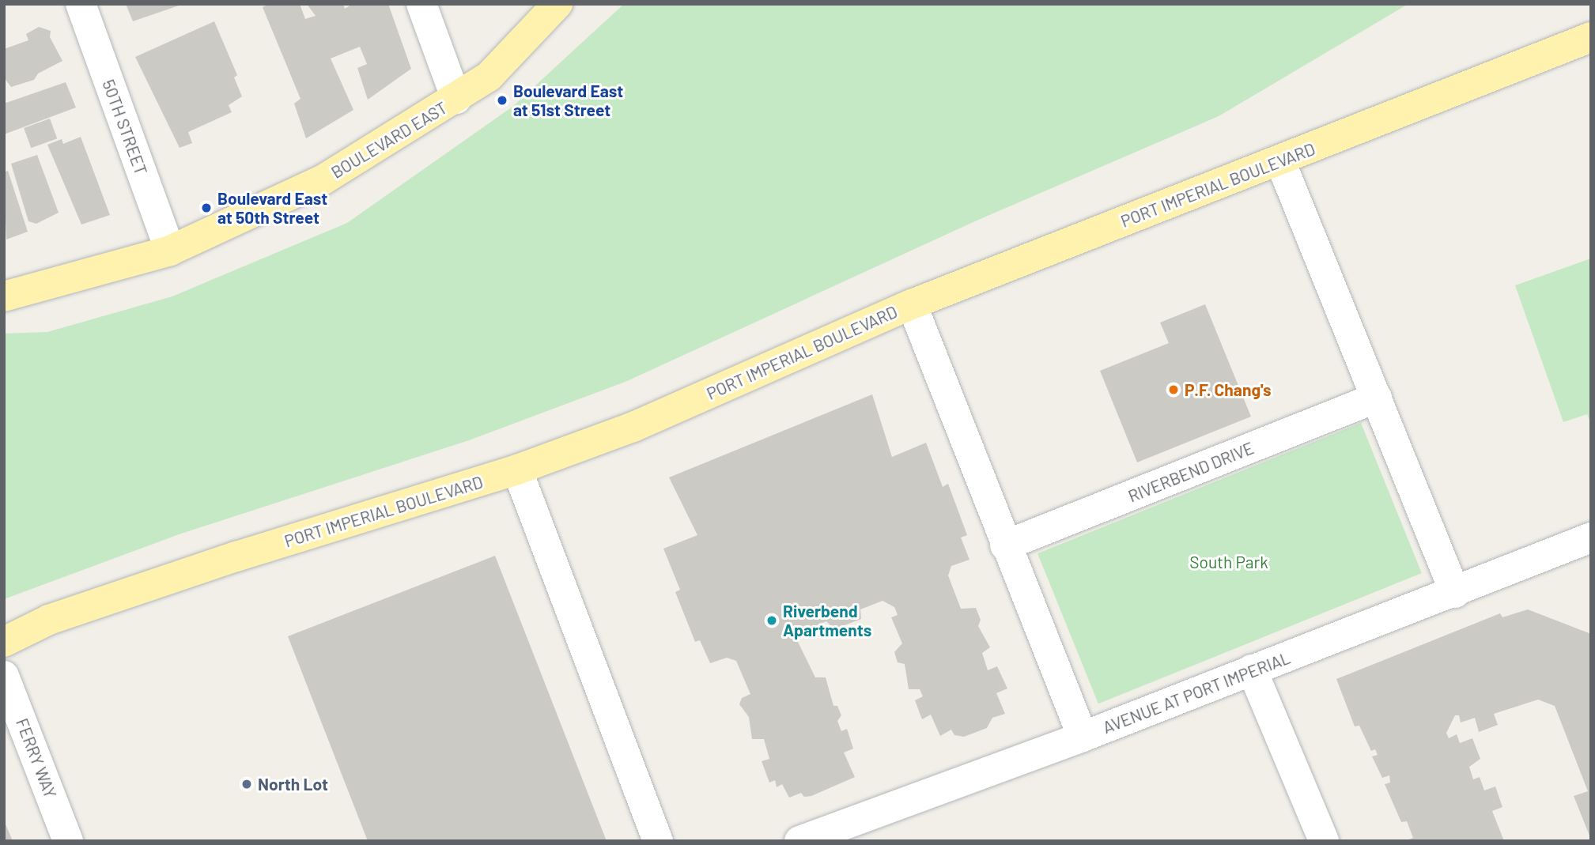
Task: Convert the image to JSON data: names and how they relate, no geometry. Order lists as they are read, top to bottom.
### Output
{
  "streets": {
    "main road": ["BOULEVARD EAST", "PORT IMPERIAL BOULEVARD"],
    "street": [
      "50TH STREET",
      "RIVERBEND DRIVE",
      "AVENUE AT PORT IMPERIAL",
      "FERRY WAY"
    ]
  },
  "crossings": [
    ["50TH STREET", "BOULEVARD EAST"]
  ],
  "parks": ["South Park"],
  "places": [
    "Boulevard East at 51st Street",
    "Boulevard East at 50th Street",
    "P.F. Chang's",
    "Riverbend Apartments",
    "North Lot"
  ]
}
